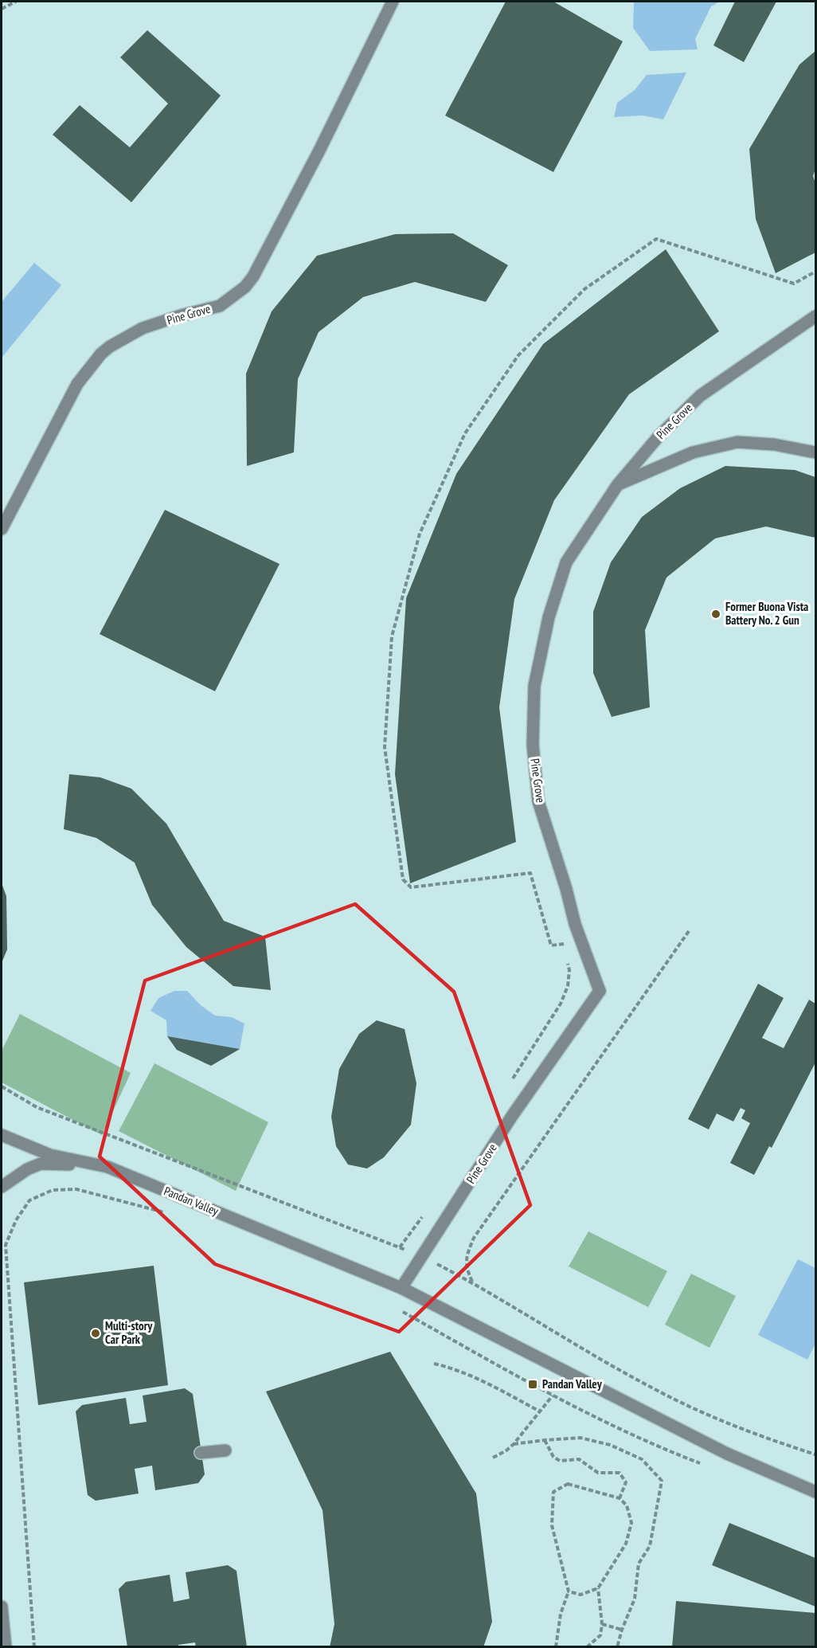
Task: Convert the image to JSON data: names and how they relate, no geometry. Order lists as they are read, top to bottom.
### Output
{
  "streets": {
    "street": ["Pine Grove", "Pandan Valley"]
  },
  "crossings": [
    ["Pine Grove", "Pandan Valley"]
  ],
  "places": {
    "other": ["Former Buona Vista Battery No. 2 Gun", "Multi-story Car Park"],
    "transit": ["Pandan Valley"]
  }
}
